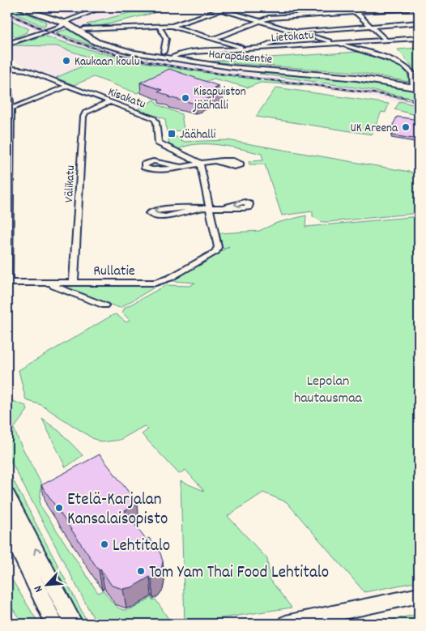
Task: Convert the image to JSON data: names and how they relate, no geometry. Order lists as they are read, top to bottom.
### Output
{
  "streets": {
    "main road": ["Harapaisentie"],
    "street": [
      "Lietokatu",
      "Kisakatu",
      "Välikatu",
      "Rullatie"
    ]
  },
  "crossings": [
    ["Lietokatu", "Harapaisentie"],
    ["Kisakatu", "Välikatu"],
    ["Välikatu", "Rullatie"]
  ],
  "parks": ["Lepolan hautausmaa"],
  "places": {
    "other": [
      "Kaukaan koulu",
      "Kisapuiston jäähalli",
      "UK Areena",
      "Etelä-Karjalan Kansalaisopisto",
      "Lehtitalo",
      "Tom Yam Thai Food Lehtitalo"
    ],
    "transit": ["Jäähalli"]
  },
  "north": "bottom left"
}
